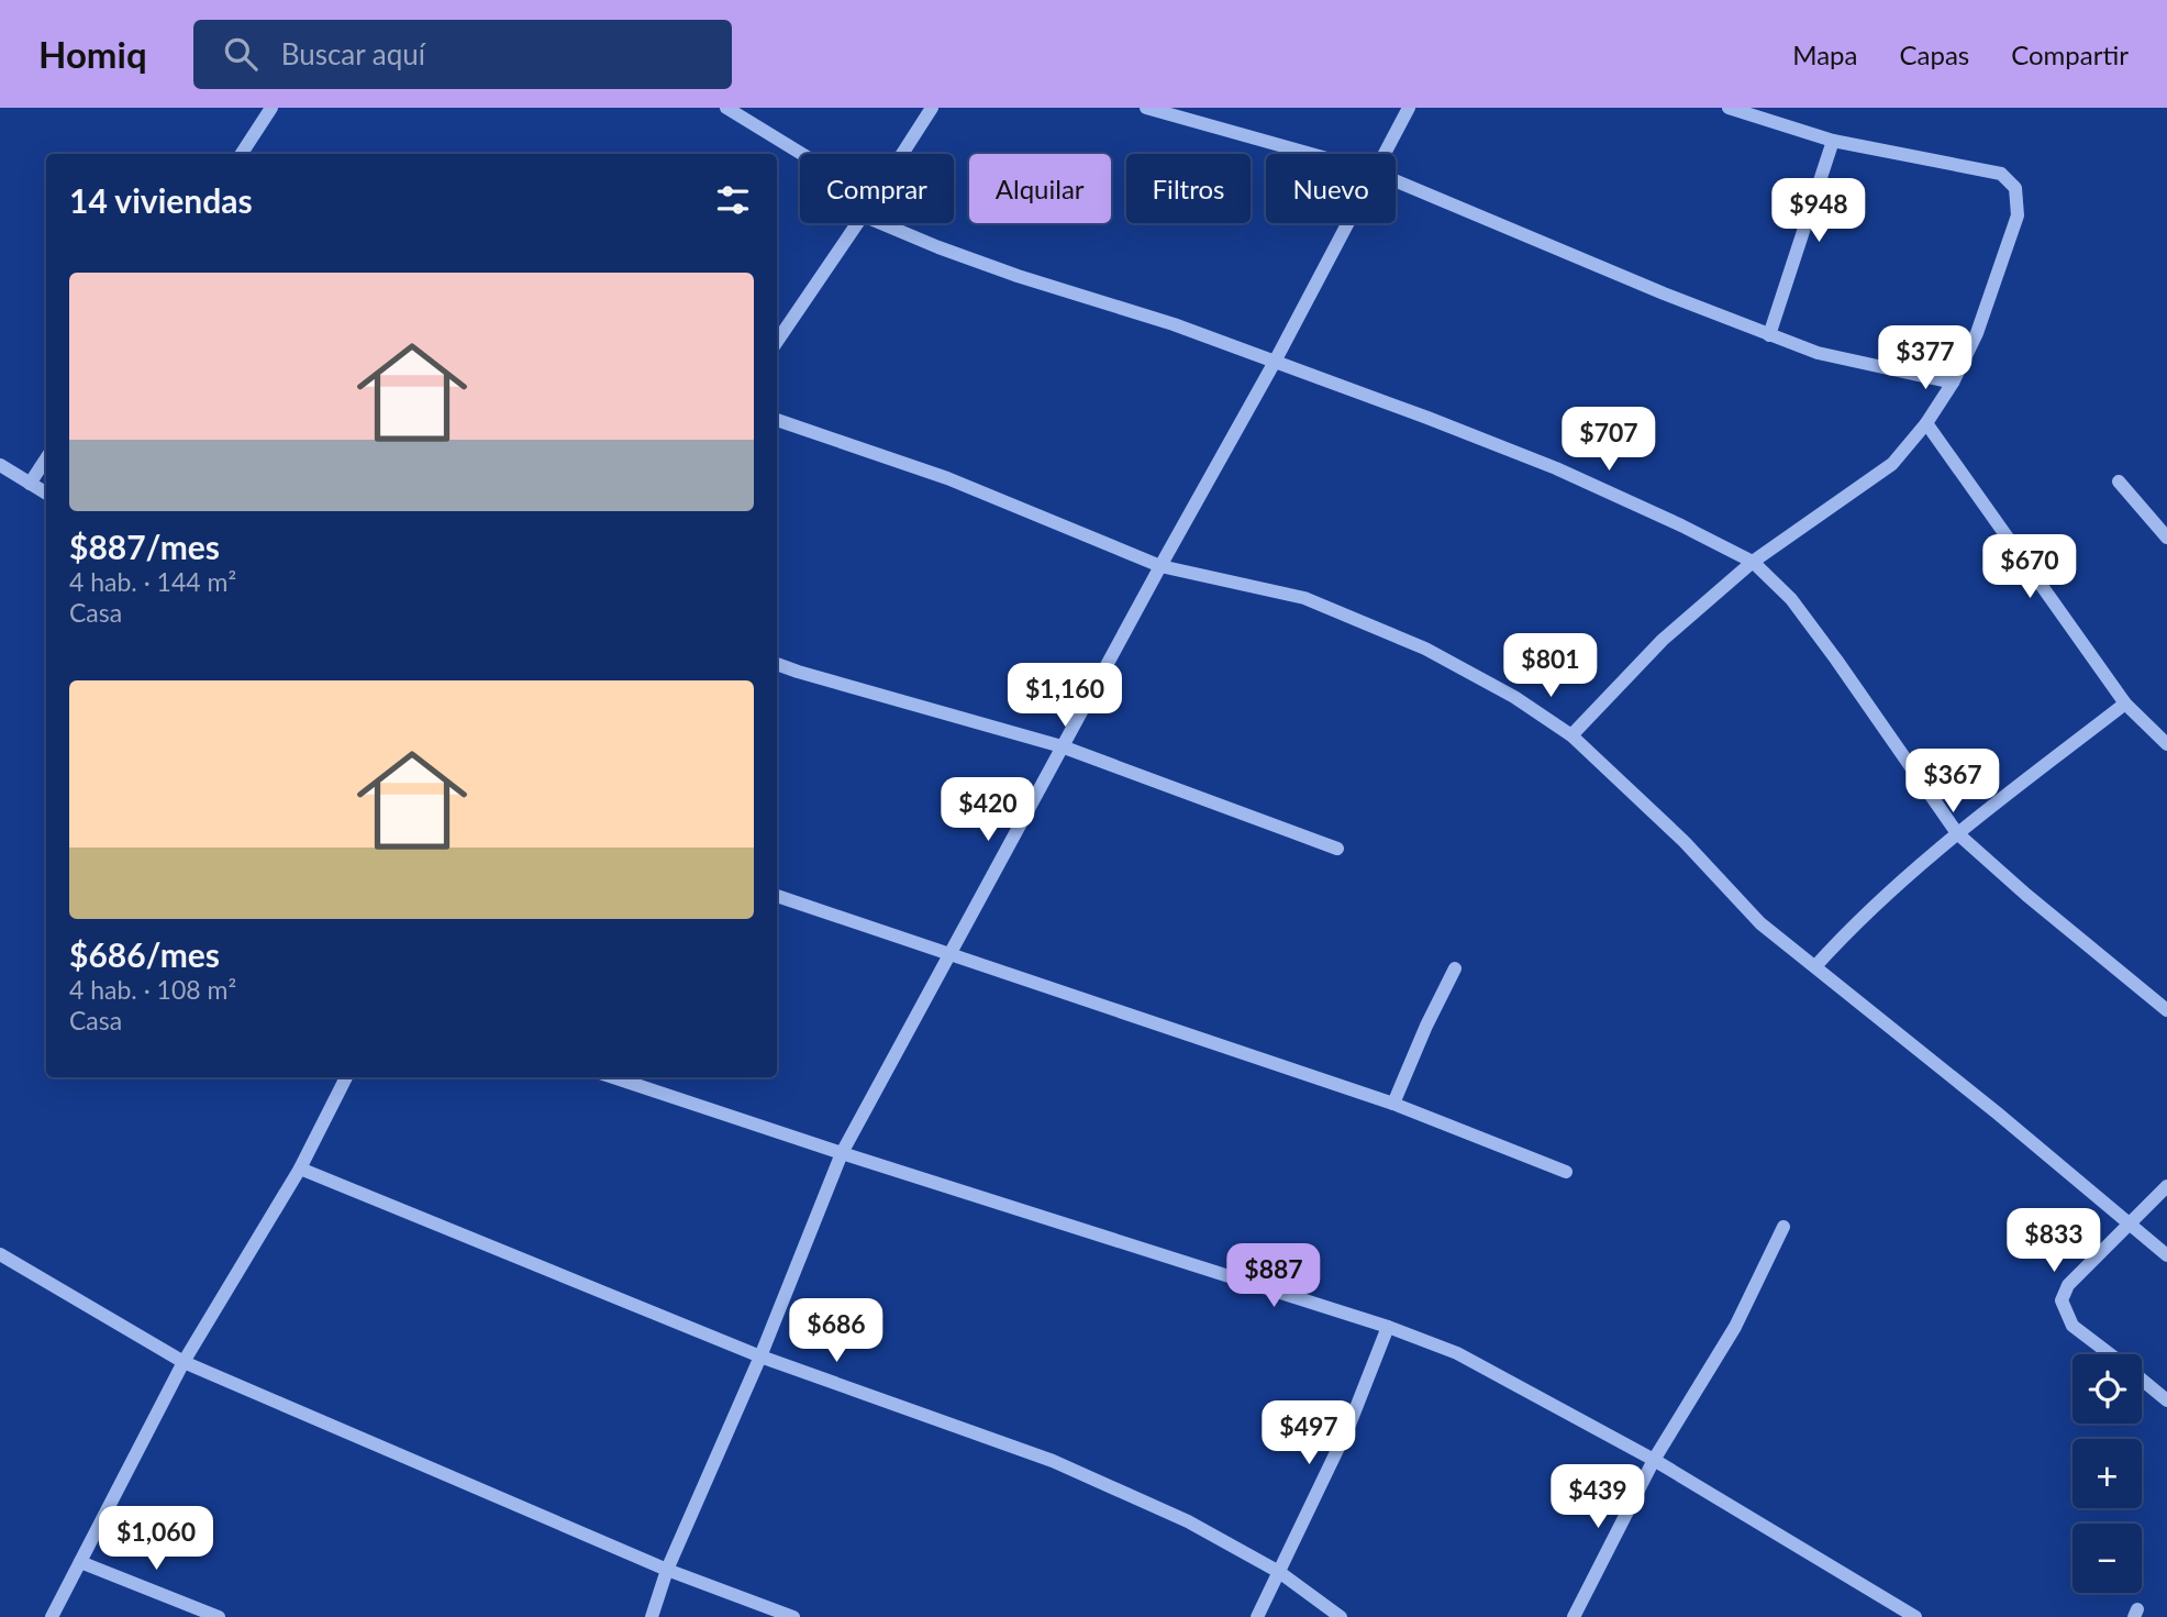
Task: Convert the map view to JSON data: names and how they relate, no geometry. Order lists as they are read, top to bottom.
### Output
{
  "page": {
    "header": "Homiq",
    "search": "Buscar aquí",
    "nav": ["Mapa", "Capas", "Compartir"],
    "chip": [
      "Comprar",
      "Alquilar",
      "Filtros",
      "Nuevo"
    ],
    "heading": "14 viviendas",
    "price": [
      "$948",
      "$377",
      "$707",
      "$670",
      "$801",
      "$1,160",
      "$367",
      "$420",
      "$833",
      "$887",
      "$686",
      "$497",
      "$439",
      "$1,060"
    ],
    "list": [
      {
        "name": "$887/mes",
        "note": "4 hab. · 144 m² · Casa"
      },
      {
        "name": "$686/mes",
        "note": "4 hab. · 108 m² · Casa"
      }
    ],
    "map_buttons": ["+", "−"]
  }
}
